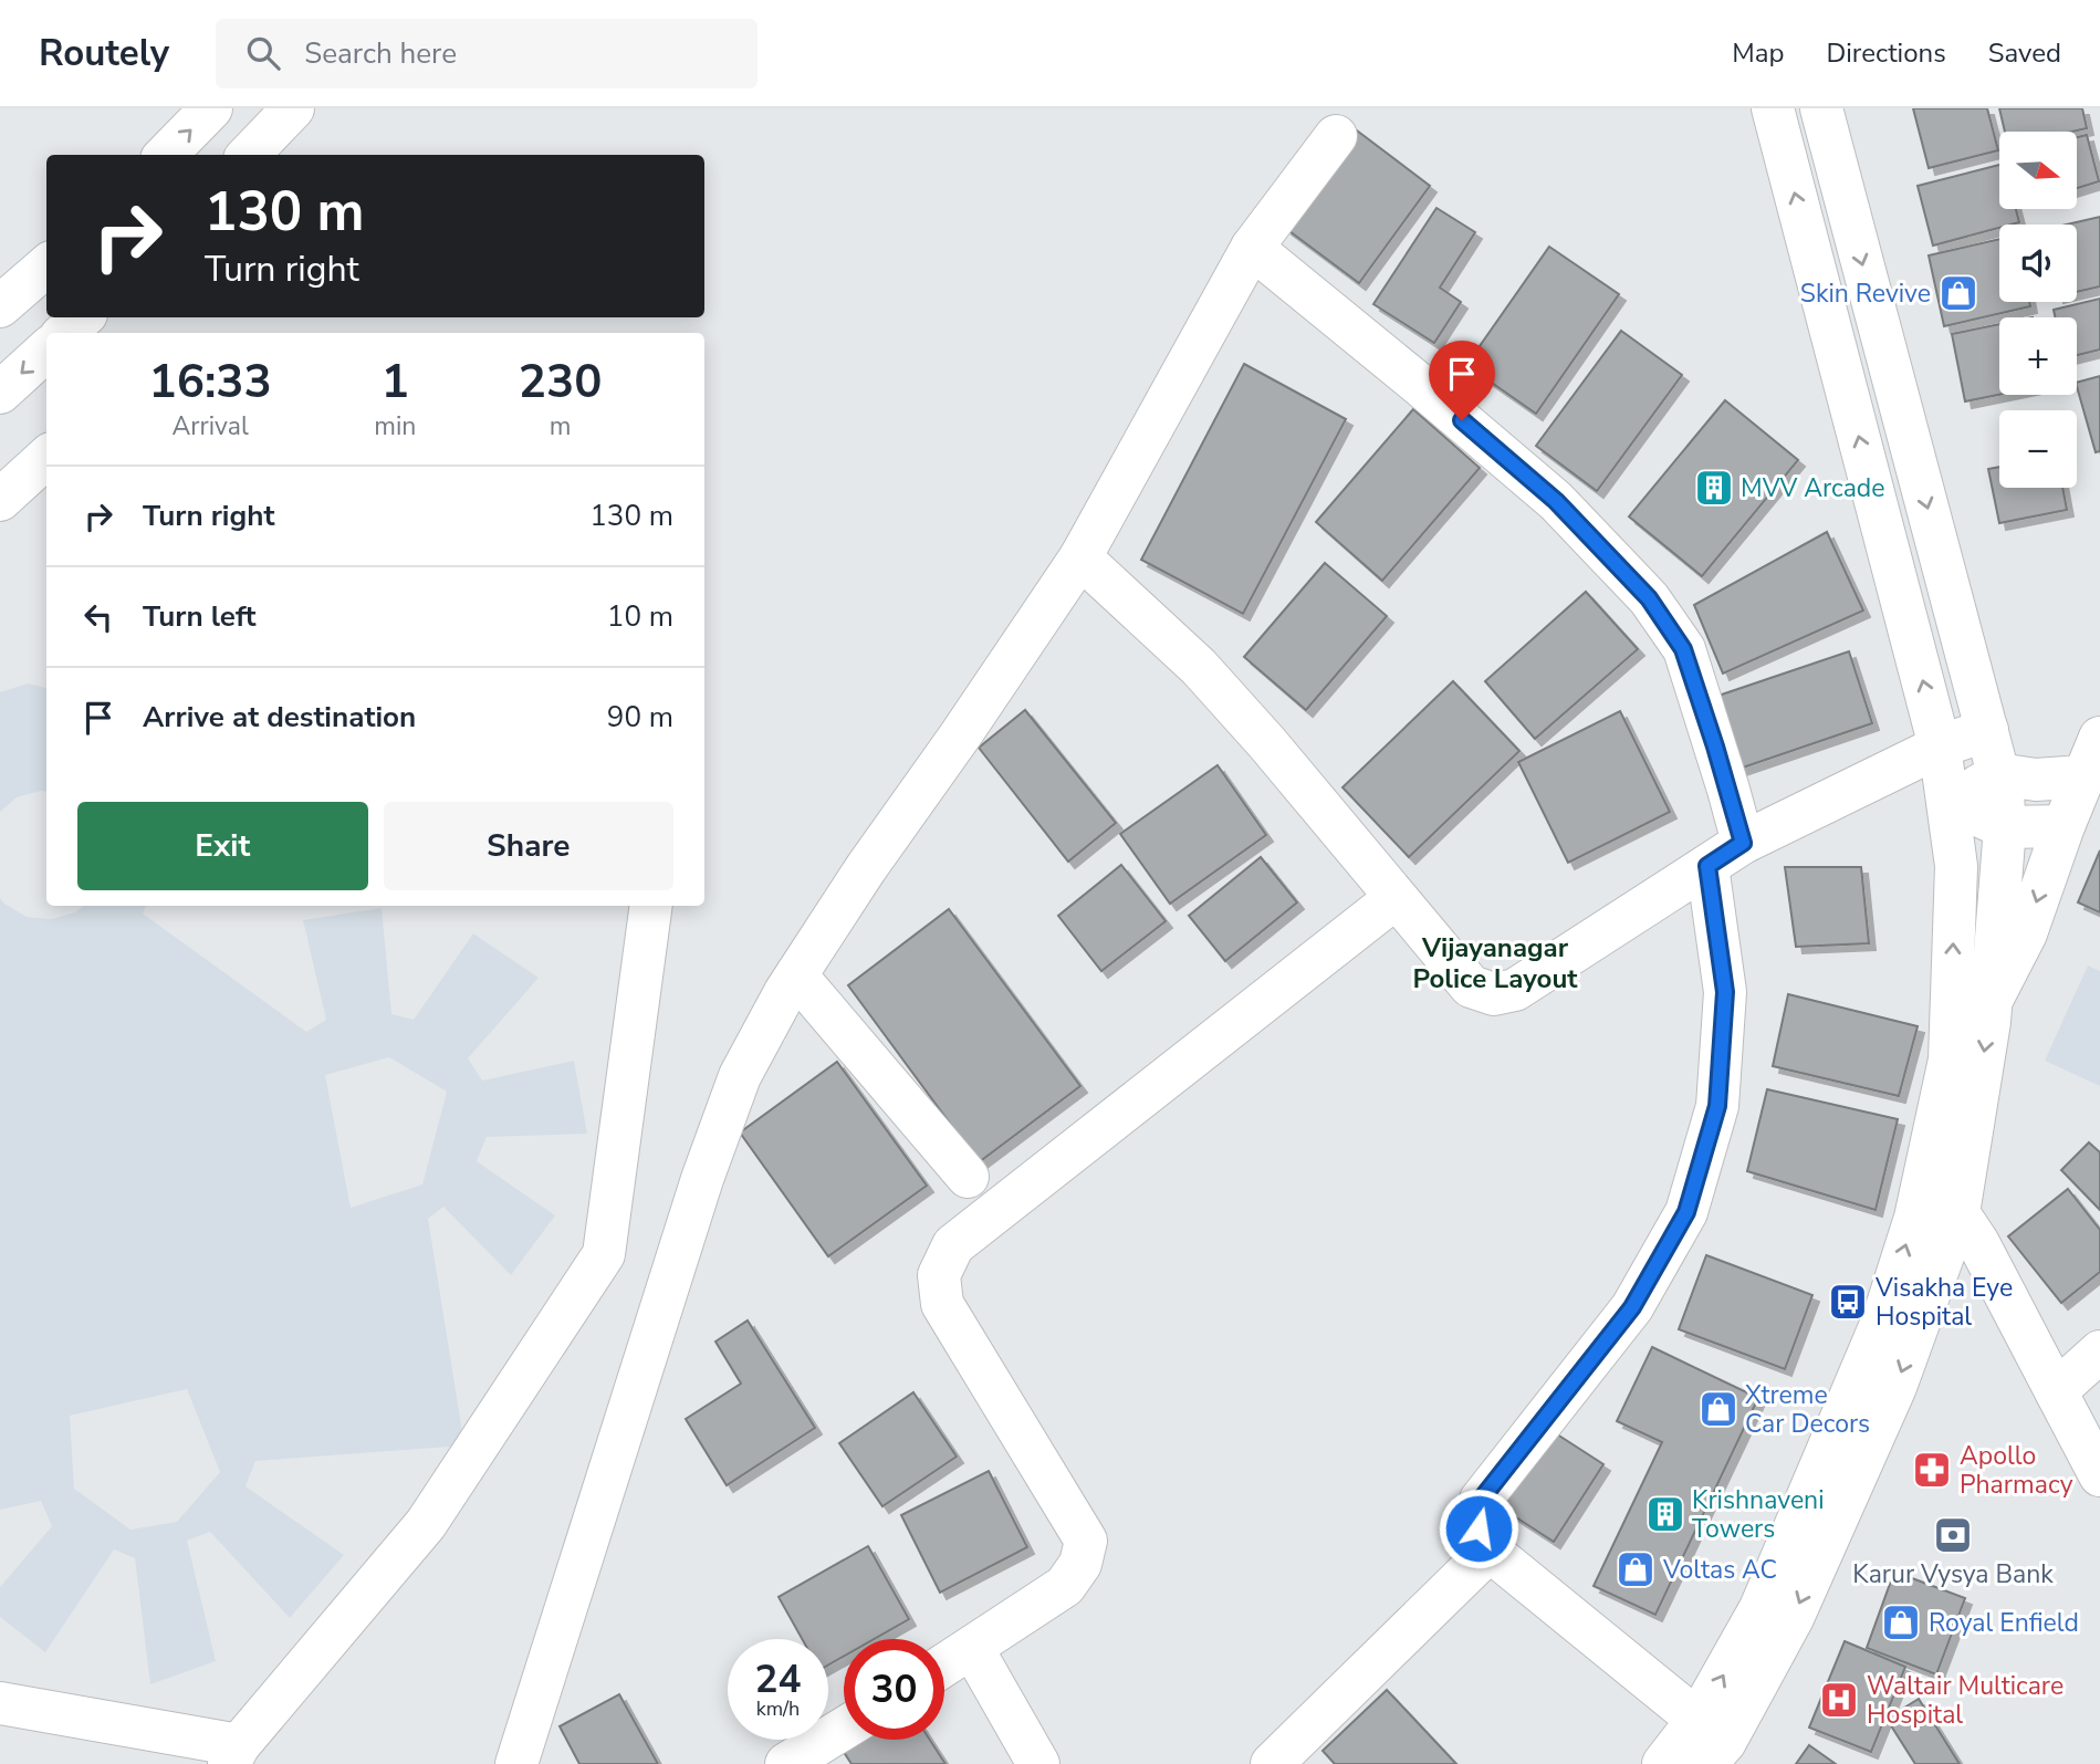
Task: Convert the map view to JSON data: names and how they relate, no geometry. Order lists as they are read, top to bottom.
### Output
{
  "districts": ["Vijayanagar Police Layout"],
  "places": {
    "shop": [
      "Skin Revive",
      "Xtreme Car Decors",
      "Voltas AC",
      "Royal Enfield"
    ],
    "building": ["MVV Arcade", "Krishnaveni Towers"],
    "bus stop": ["Visakha Eye Hospital"],
    "pharmacy": ["Apollo Pharmacy"],
    "bank": ["Karur Vysya Bank"],
    "hospital": ["Waltair Multicare Hospital"]
  },
  "north": "right",
  "page": {
    "header": "Routely",
    "search": "Search here",
    "nav": ["Map", "Directions", "Saved"],
    "map_buttons": ["+", "−"],
    "turn": ["130 m", "Turn right"],
    "eta": [
      "16:33",
      "Arrival",
      "1",
      "min",
      "230",
      "m"
    ],
    "list": [
      {
        "name": "Turn right",
        "value": "130 m"
      },
      {
        "name": "Turn left",
        "value": "10 m"
      },
      {
        "name": "Arrive at destination",
        "value": "90 m"
      }
    ],
    "buttons": ["Exit", "Share"],
    "speed": "24 km/h",
    "limit": "30"
  }
}
